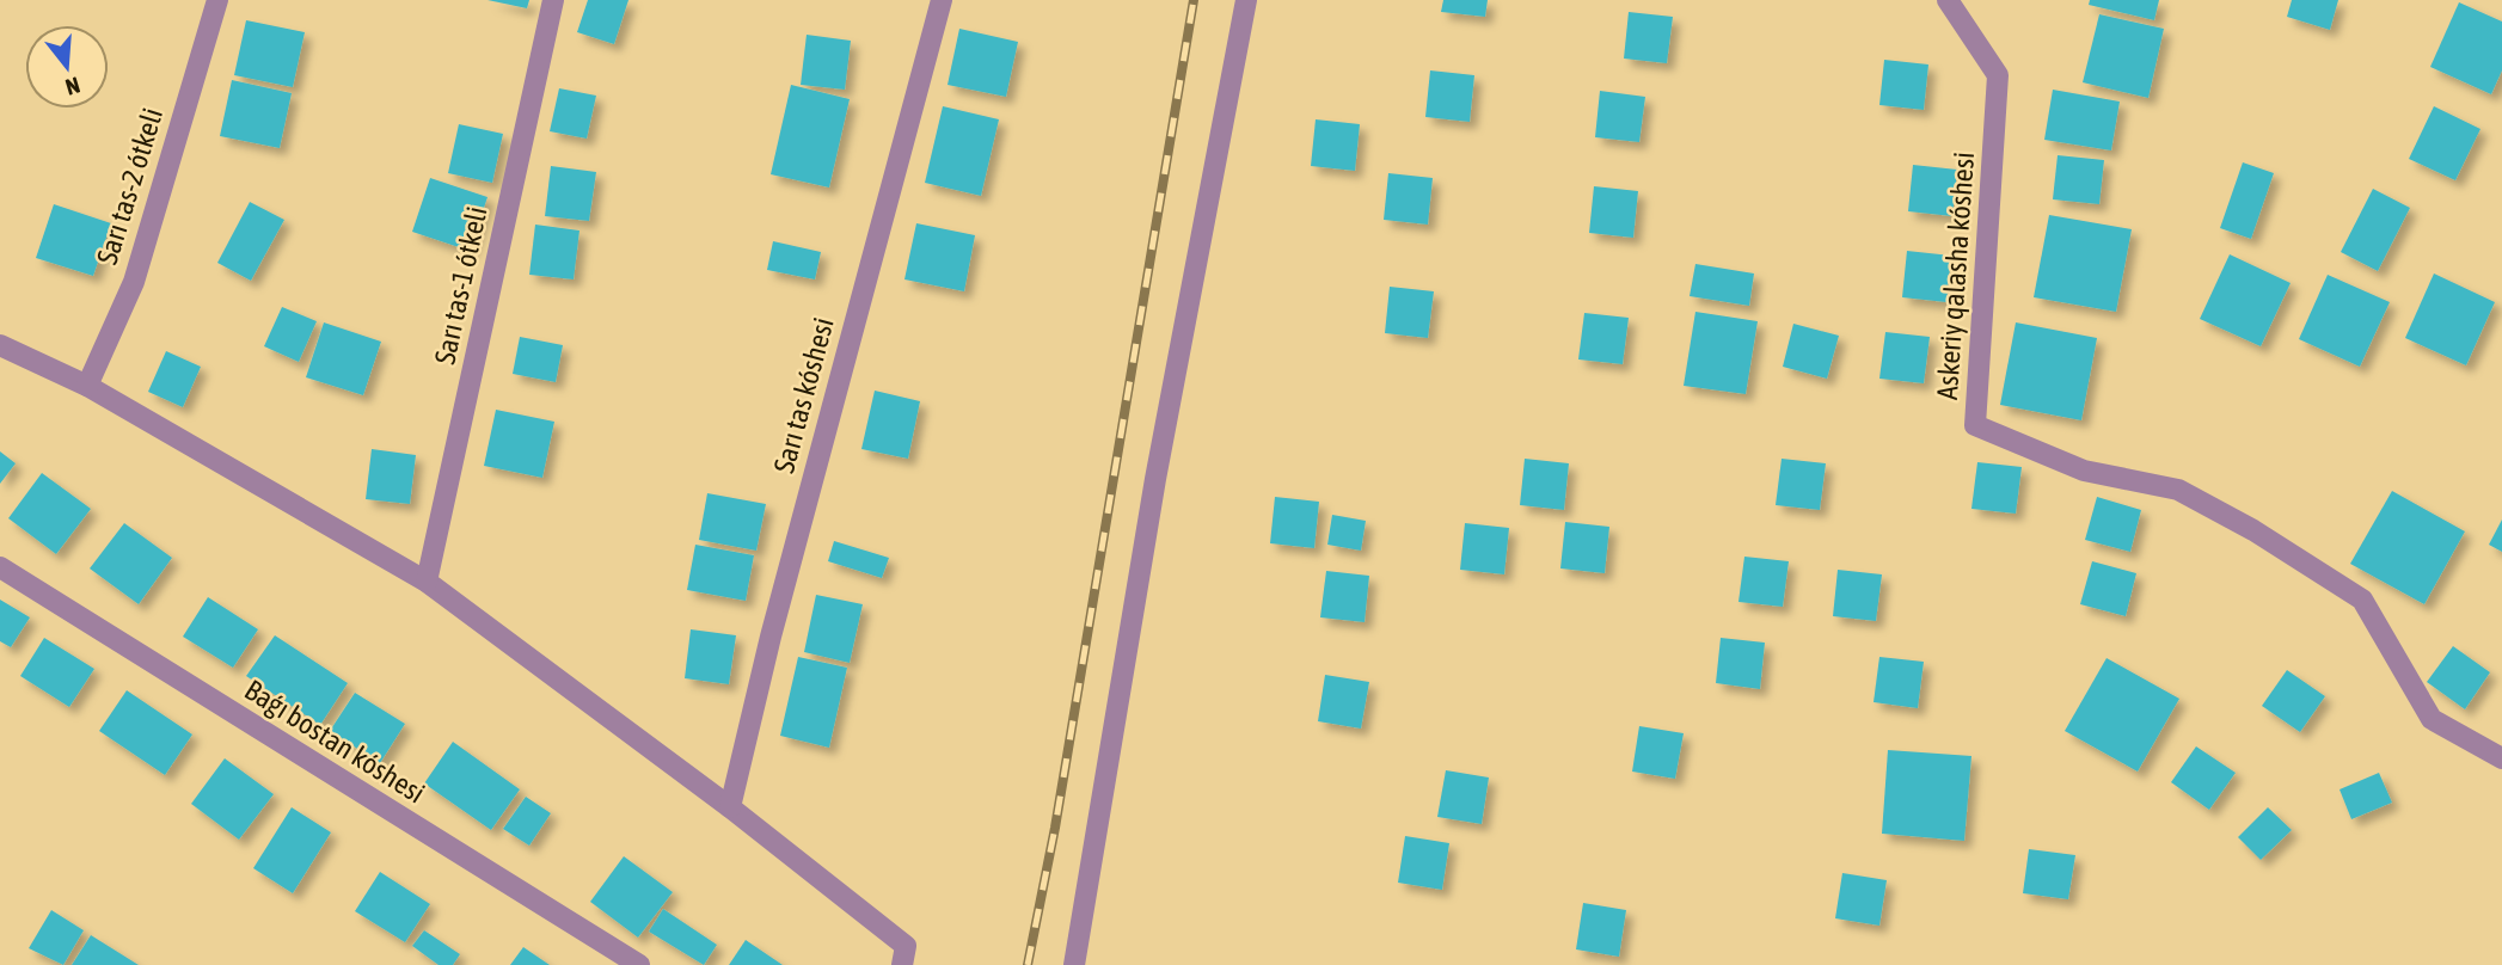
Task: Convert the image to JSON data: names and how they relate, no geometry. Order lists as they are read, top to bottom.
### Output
{
  "streets": {
    "street": [
      "Sarı tas-2 ótkeli",
      "Askeriy qalasha kóshesi",
      "Sarı tas-1 ótkeli",
      "Sarı tas kóshesi",
      "Baǵı bostan kóshesi"
    ]
  },
  "north": "bottom"
}
